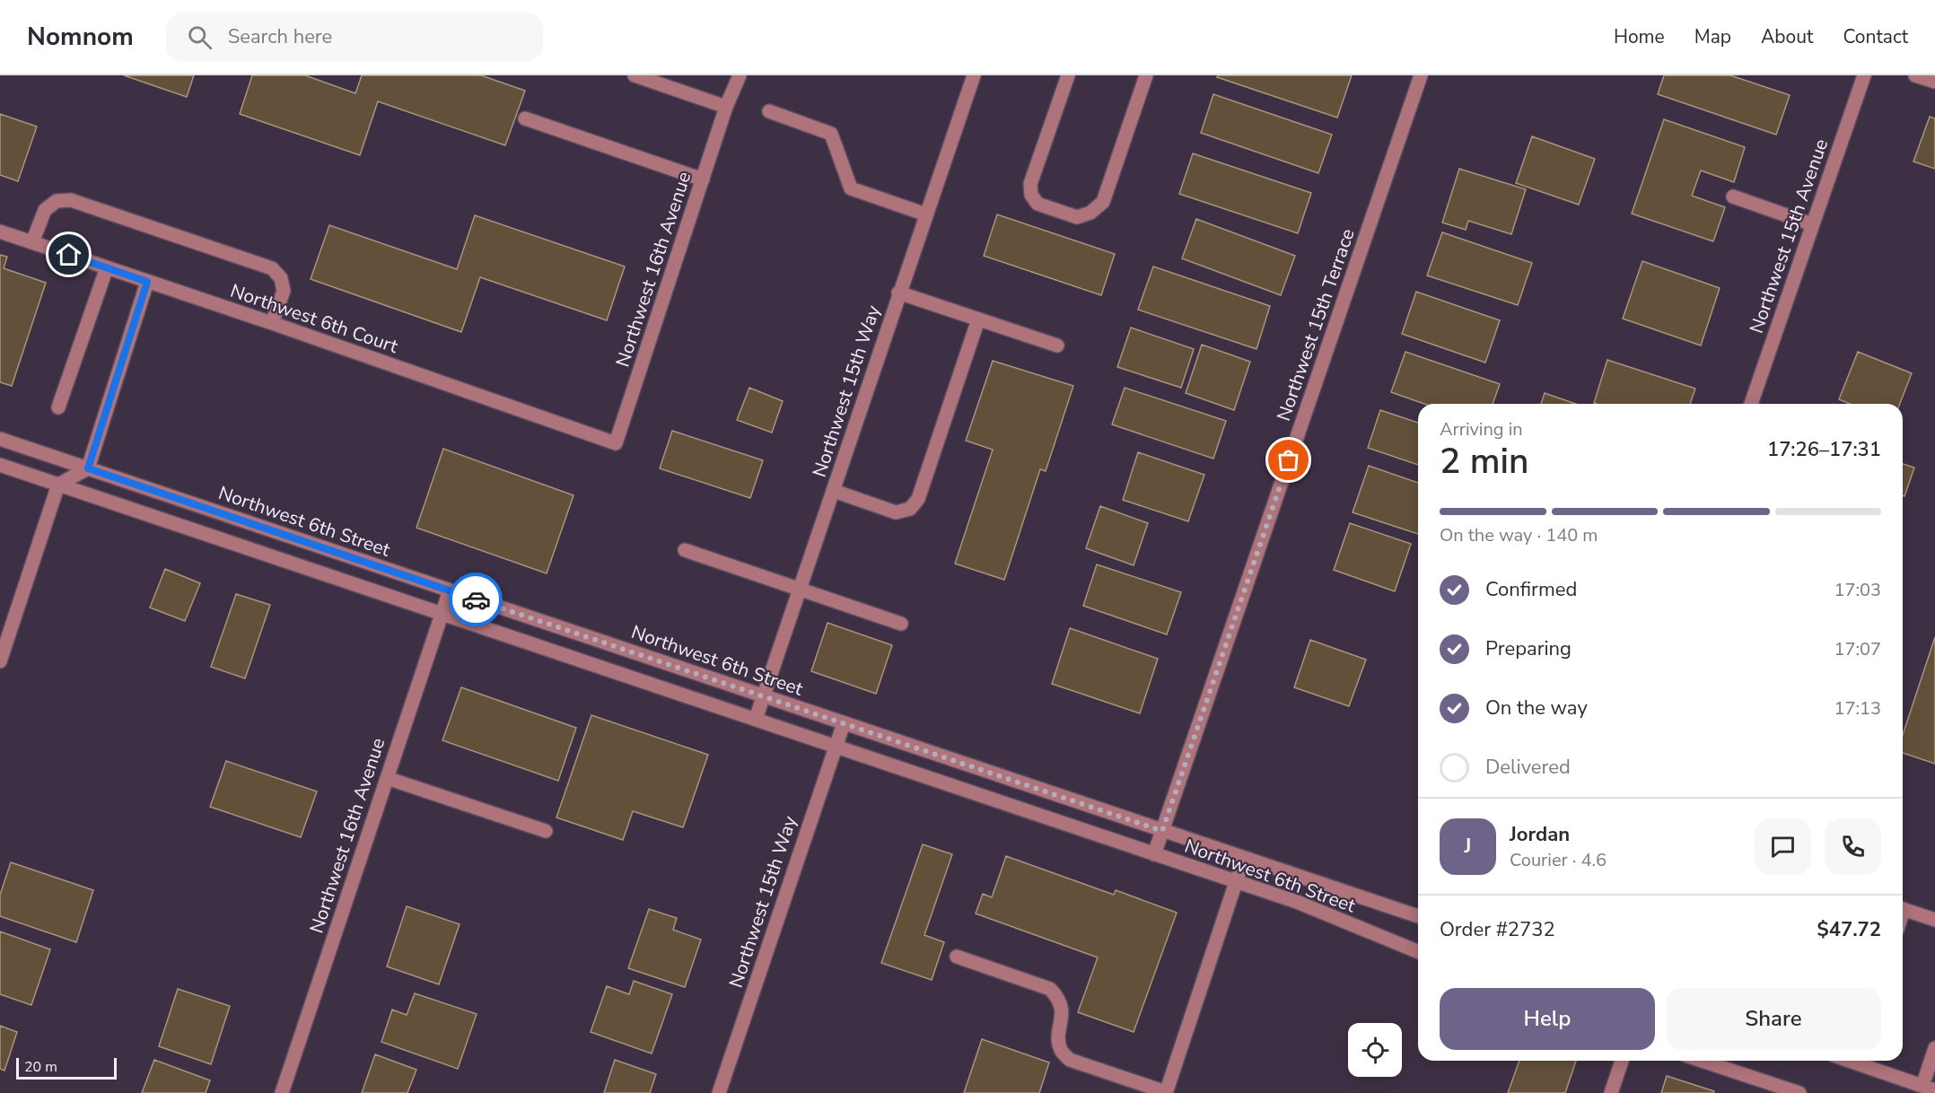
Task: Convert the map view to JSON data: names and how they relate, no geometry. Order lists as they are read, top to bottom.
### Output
{
  "streets": {
    "street": [
      "Northwest 15th Avenue",
      "Northwest 16th Avenue",
      "Northwest 6th Court",
      "Northwest 15th Terrace",
      "Northwest 15th Way",
      "Northwest 6th Street"
    ]
  },
  "crossings": [
    ["Northwest 16th Avenue", "Northwest 6th Court"],
    ["Northwest 16th Avenue", "Northwest 6th Street"],
    ["Northwest 15th Terrace", "Northwest 6th Street"],
    ["Northwest 15th Way", "Northwest 6th Street"]
  ],
  "scale_bar": "20 m",
  "page": {
    "header": "Nomnom",
    "search": "Search here",
    "nav": [
      "Home",
      "Map",
      "About",
      "Contact"
    ],
    "heading": ["2 min", "Arriving in", "17:26–17:31"],
    "panel": [
      "Jordan",
      "Courier · 4.6",
      "Order #2732",
      "$47.72"
    ],
    "bar": "On the way · 140 m",
    "list": [
      ["Confirmed", "17:03"],
      ["Preparing", "17:07"],
      ["On the way", "17:13"],
      "Delivered"
    ],
    "round": "J",
    "buttons": ["Help", "Share"],
    "scale": "20 m"
  }
}
